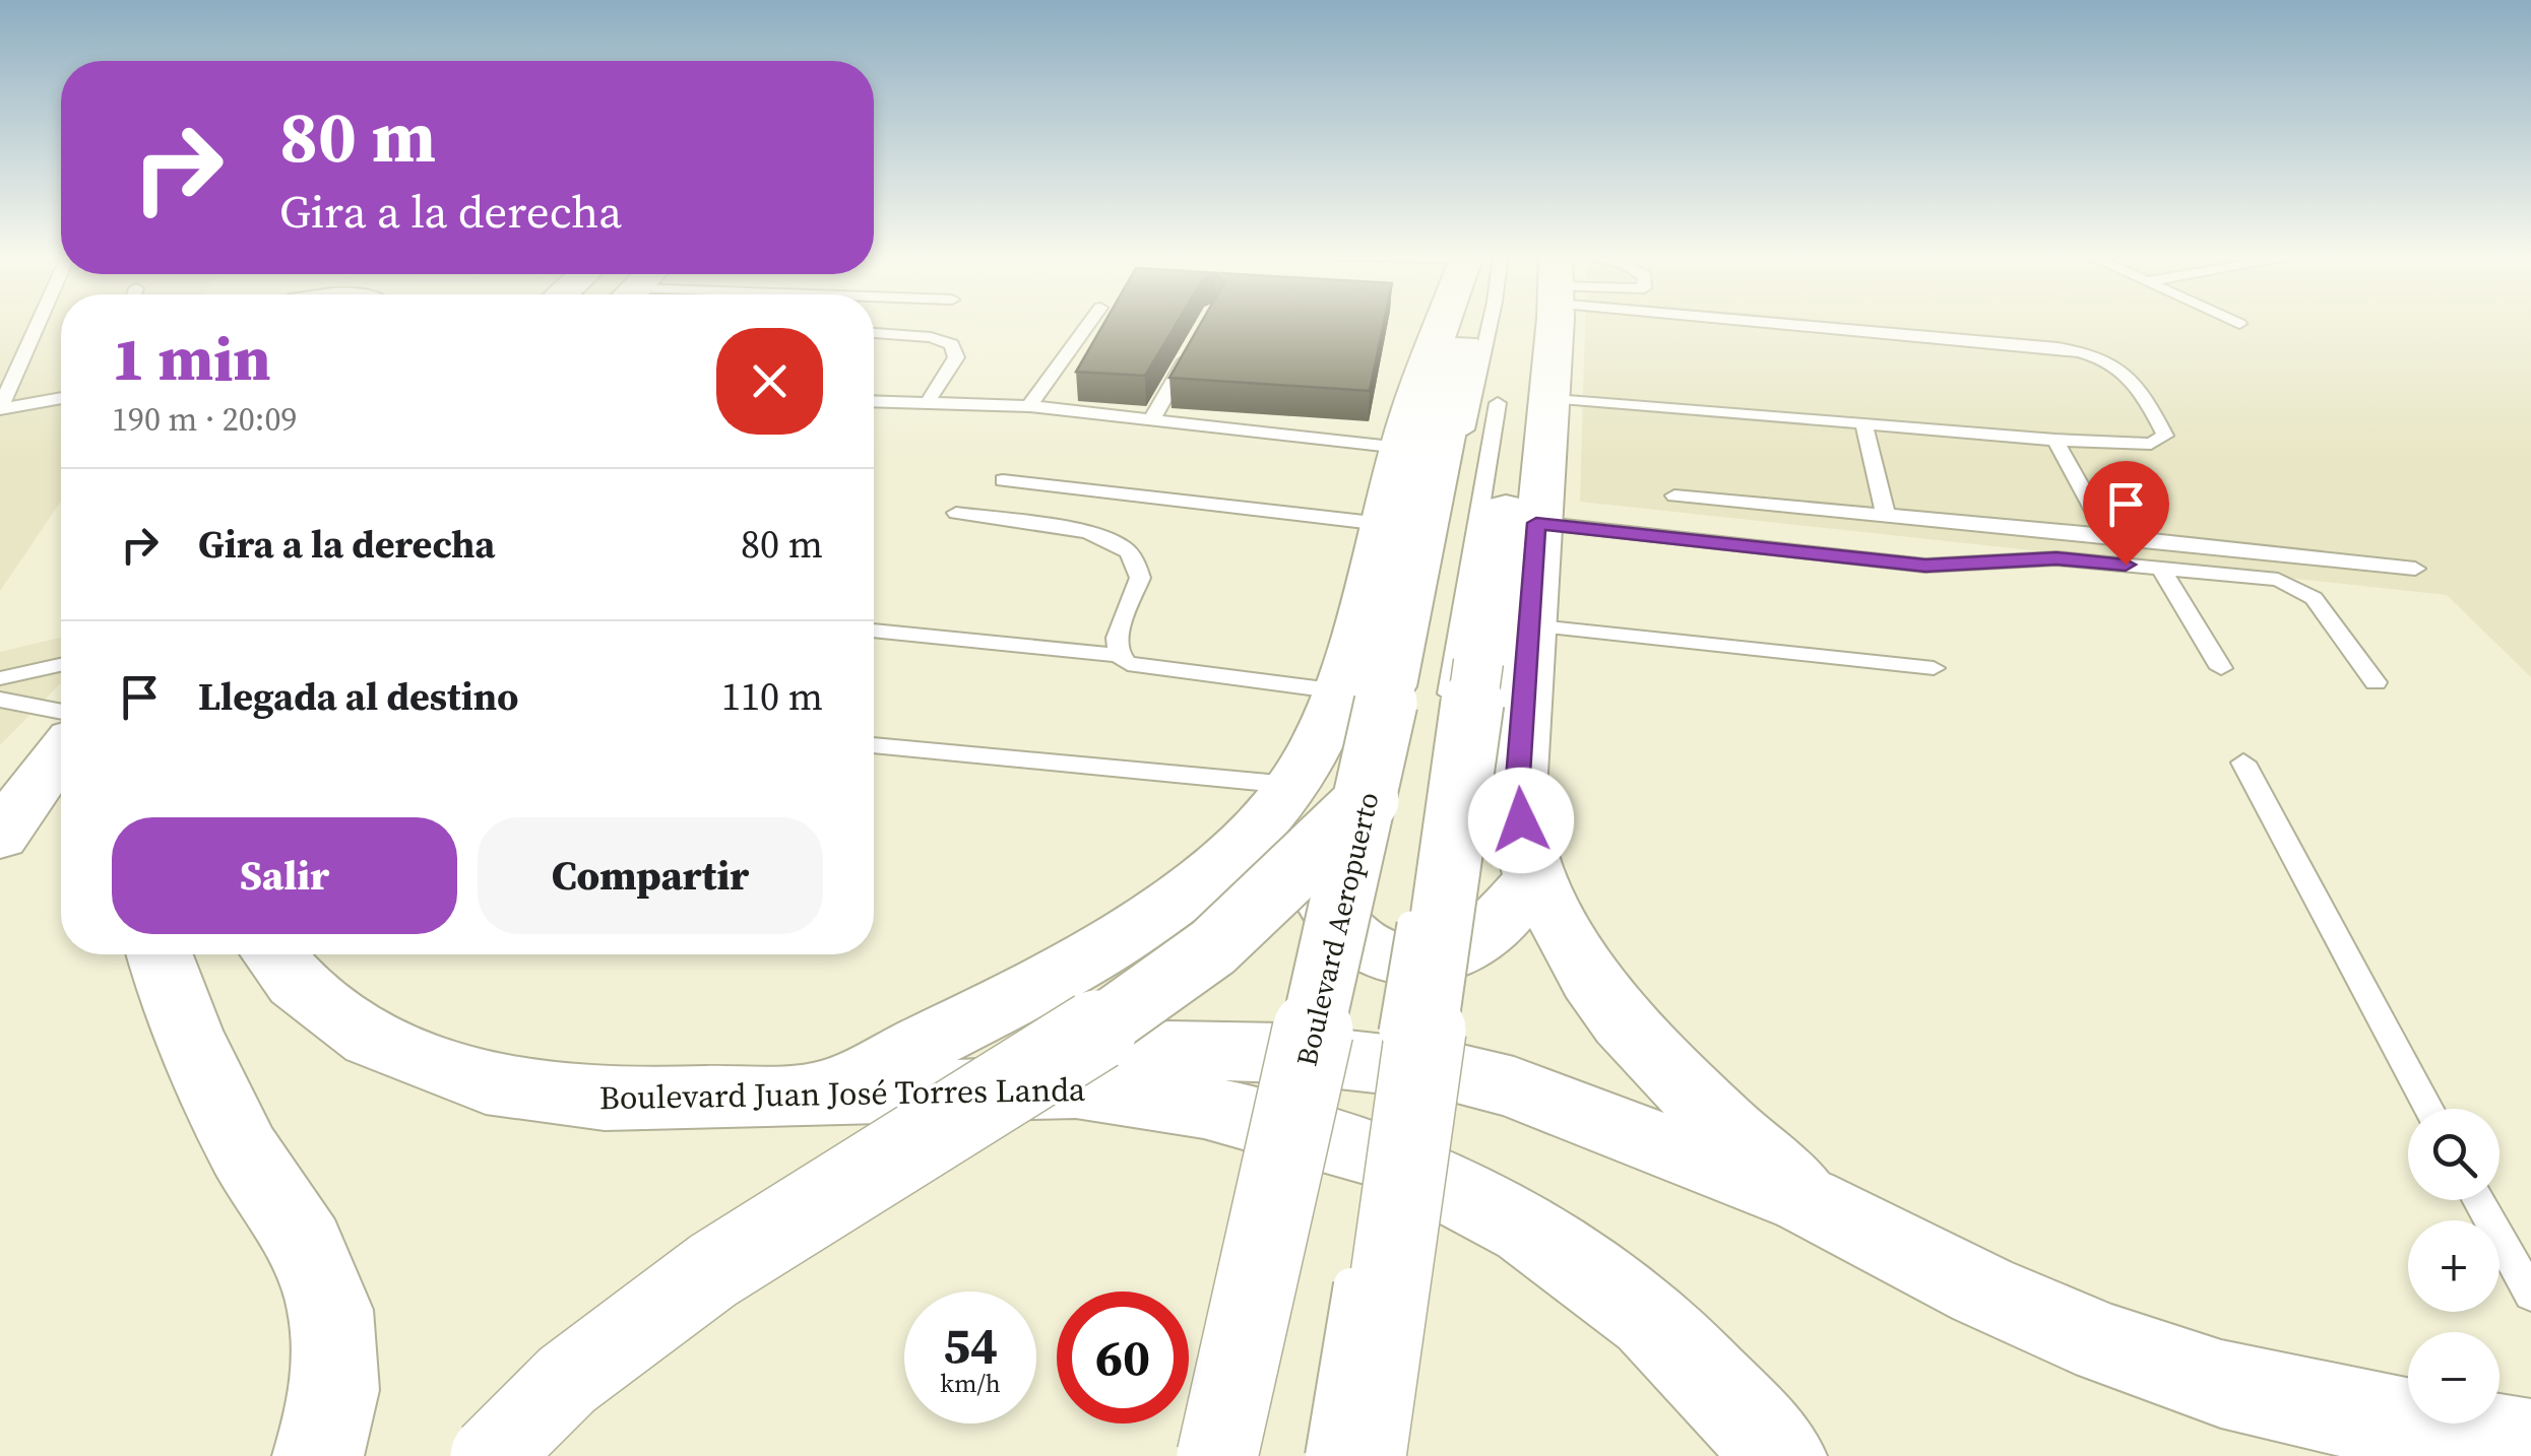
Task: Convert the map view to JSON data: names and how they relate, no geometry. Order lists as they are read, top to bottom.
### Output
{
  "streets": {
    "main road": ["Boulevard Aeropuerto", "Boulevard Juan José Torres Landa"]
  },
  "page": {
    "turn": ["80 m", "Gira a la derecha"],
    "heading": ["1 min", "190 m · 20:09"],
    "list": [
      {
        "name": "Gira a la derecha",
        "value": "80 m"
      },
      {
        "name": "Llegada al destino",
        "value": "110 m"
      }
    ],
    "buttons": ["Salir", "Compartir"],
    "map_buttons": ["+", "−"],
    "speed": "54 km/h",
    "limit": "60"
  }
}
